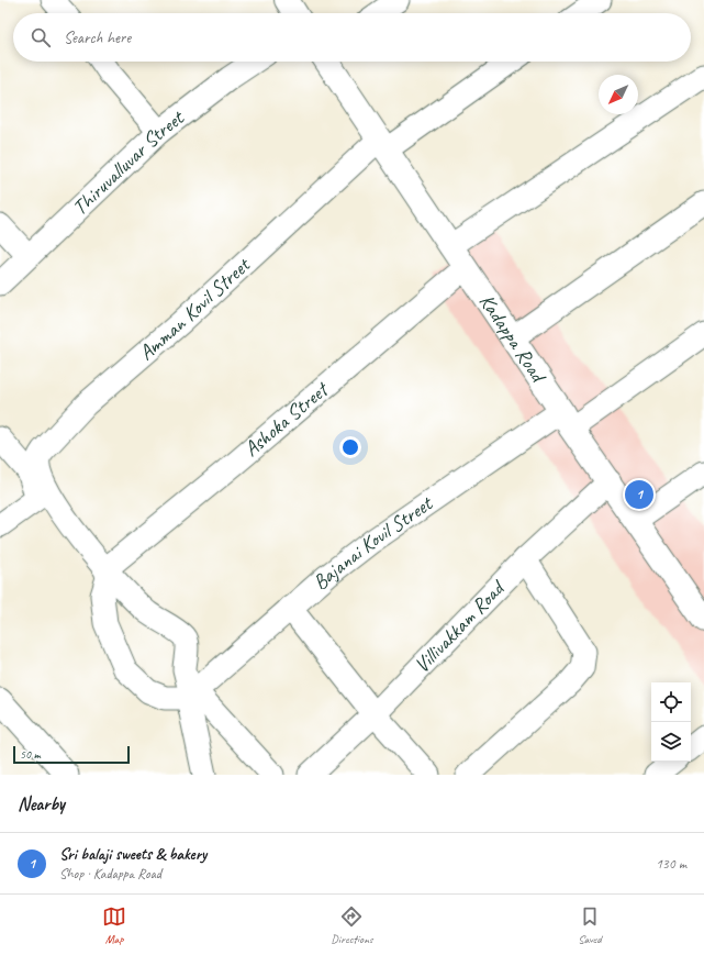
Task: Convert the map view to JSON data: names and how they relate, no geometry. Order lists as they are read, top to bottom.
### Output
{
  "streets": {
    "main road": ["Kadappa Road"],
    "street": [
      "Thiruvalluvar Street",
      "Amman Kovil Street",
      "Ashoka Street",
      "Bajanai Kovil Street",
      "Villivakkam Road"
    ]
  },
  "crossings": [
    ["Amman Kovil Street", "Kadappa Road"],
    ["Kadappa Road", "Ashoka Street"],
    ["Kadappa Road", "Bajanai Kovil Street"],
    ["Kadappa Road", "Villivakkam Road"]
  ],
  "scale_bar": "50 m",
  "north": "bottom left",
  "page": {
    "search": "Search here",
    "pins": "1",
    "scale": "50 m",
    "heading": "Nearby",
    "list": [
      {
        "mark": "1",
        "name": "Sri balaji sweets & bakery",
        "note": "Shop · Kadappa Road",
        "value": "130 m"
      }
    ],
    "nav": ["Map", "Directions", "Saved"]
  }
}
